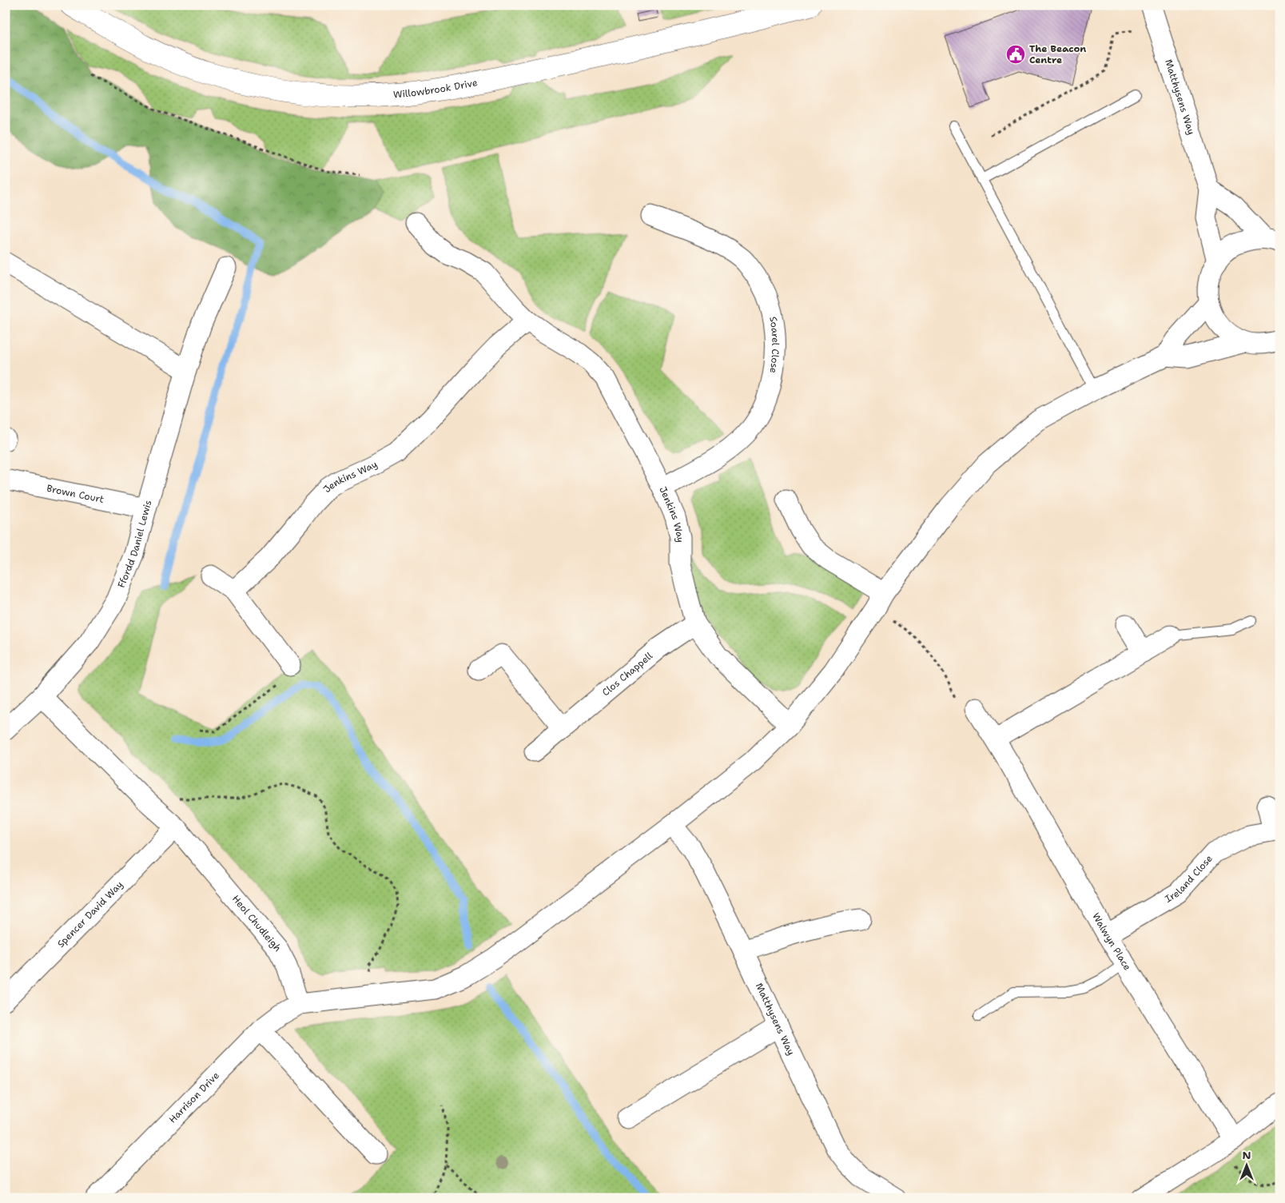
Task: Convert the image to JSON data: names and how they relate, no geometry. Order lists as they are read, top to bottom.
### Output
{
  "streets": {
    "street": [
      "Willowbrook Drive",
      "Matthysens Way",
      "Soarel Close",
      "Jenkins Way",
      "Brown Court",
      "Ffordd Daniel Lewis",
      "Clos Chappell",
      "Ireland Close",
      "Spencer David Way",
      "Heol Chudleigh",
      "Walwyn Place",
      "Harrison Drive"
    ]
  },
  "crossings": [
    ["Soarel Close", "Jenkins Way"],
    ["Jenkins Way", "Clos Chappell"],
    ["Brown Court", "Ffordd Daniel Lewis"],
    ["Ffordd Daniel Lewis", "Heol Chudleigh"],
    ["Ireland Close", "Walwyn Place"],
    ["Spencer David Way", "Heol Chudleigh"],
    ["Heol Chudleigh", "Harrison Drive"]
  ],
  "places": {
    "public building": ["The Beacon Centre"]
  },
  "north": "top"
}
